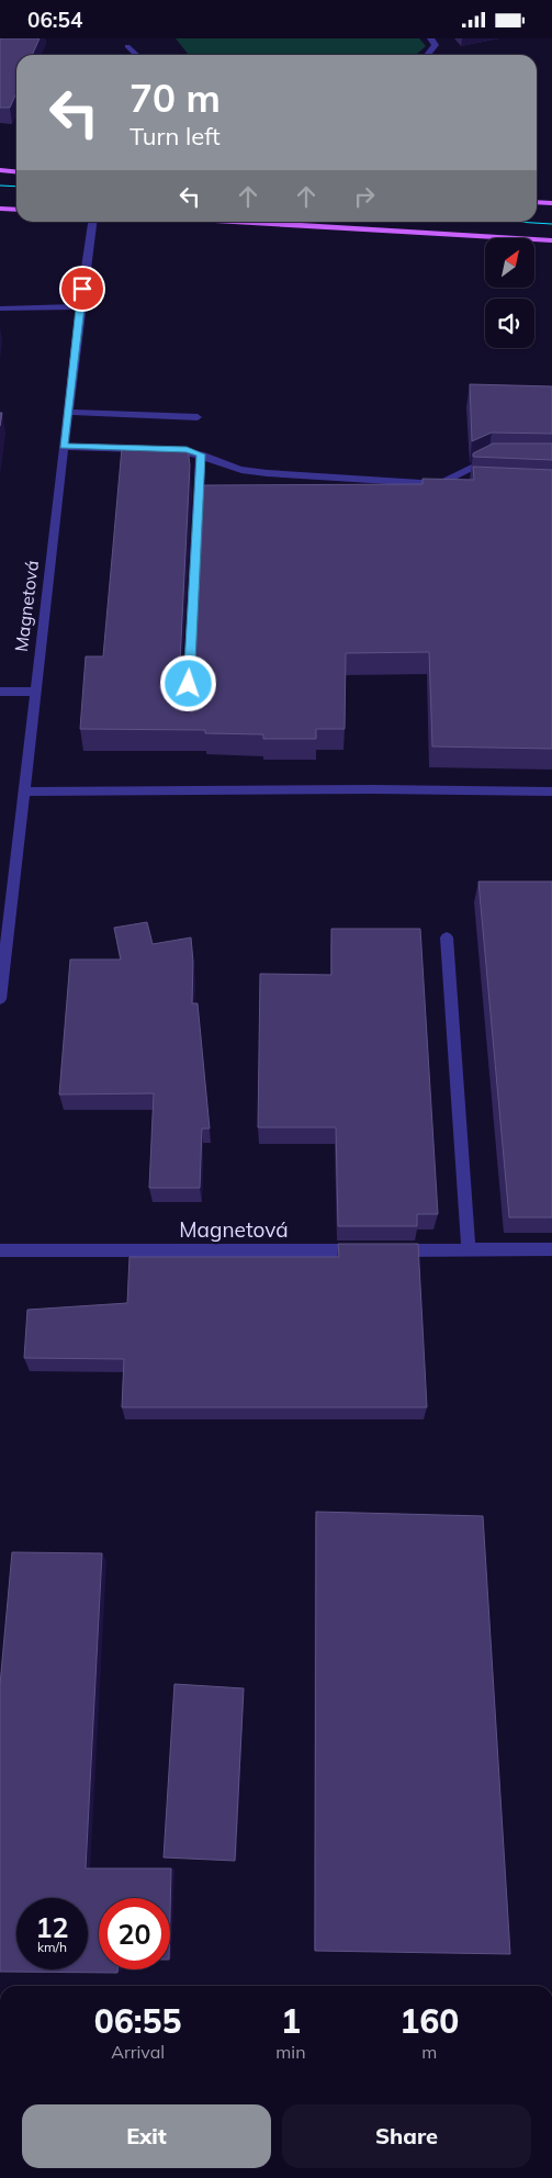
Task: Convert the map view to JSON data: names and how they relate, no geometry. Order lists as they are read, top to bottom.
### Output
{
  "streets": {
    "street": ["Magnetová"]
  },
  "north": "top right",
  "page": {
    "status": "06:54",
    "turn": ["70 m", "Turn left"],
    "speed": "12 km/h",
    "limit": "20",
    "eta": [
      "06:55",
      "Arrival",
      "1",
      "min",
      "160",
      "m"
    ],
    "buttons": ["Exit", "Share"]
  }
}
